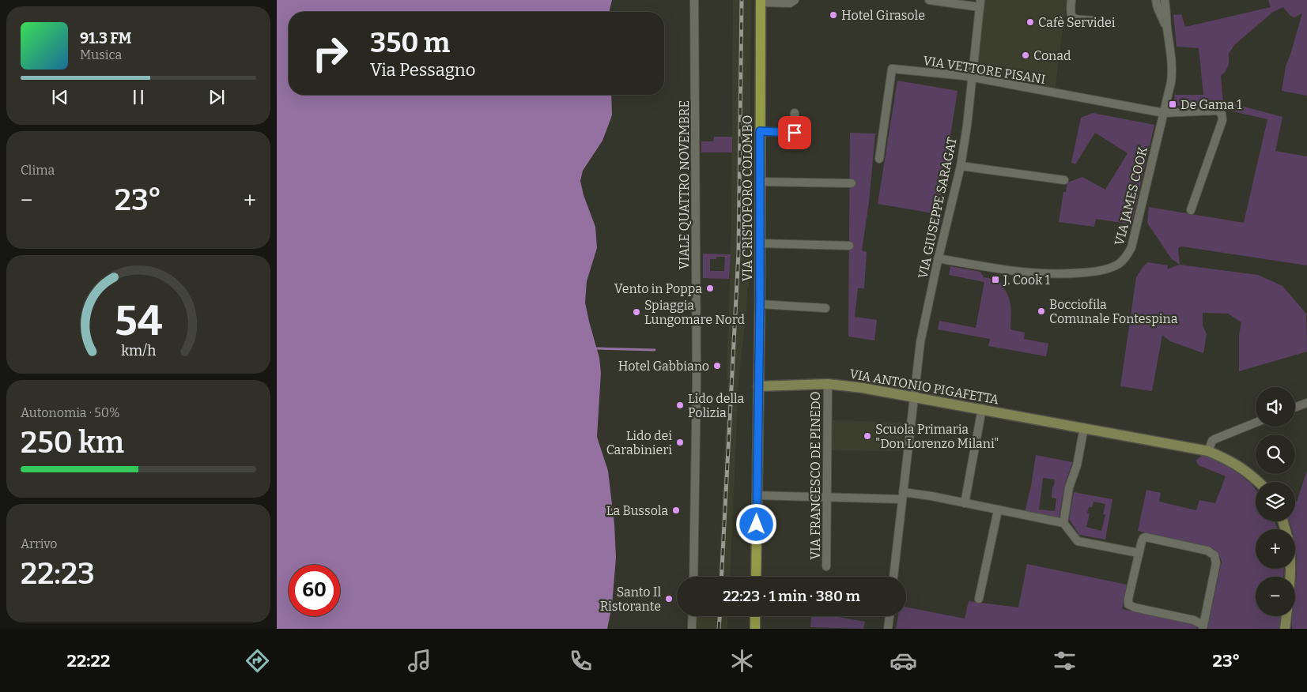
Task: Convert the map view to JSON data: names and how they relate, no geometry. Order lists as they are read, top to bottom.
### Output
{
  "streets": {
    "main road": ["VIA CRISTOFORO COLOMBO", "VIA ANTONIO PIGAFETTA"],
    "street": [
      "VIA VETTORE PISANI",
      "VIALE QUATTRO NOVEMBRE",
      "VIA JAMES COOK",
      "VIA GIUSEPPE SARAGAT",
      "VIA FRANCESCO DE PINEDO"
    ]
  },
  "crossings": [
    ["VIA VETTORE PISANI", "VIA JAMES COOK"],
    ["VIA VETTORE PISANI", "VIA GIUSEPPE SARAGAT"],
    ["VIA JAMES COOK", "VIA GIUSEPPE SARAGAT"],
    ["VIA CRISTOFORO COLOMBO", "VIA ANTONIO PIGAFETTA"],
    ["VIA GIUSEPPE SARAGAT", "VIA ANTONIO PIGAFETTA"],
    ["VIA ANTONIO PIGAFETTA", "VIA FRANCESCO DE PINEDO"]
  ],
  "places": {
    "other": [
      "Hotel Girasole",
      "Cafè Servidei",
      "Conad",
      "Vento in Poppa",
      "Bocciofila Comunale Fontespina",
      "Spiaggia Lungomare Nord",
      "Hotel Gabbiano",
      "Lido della Polizia",
      "Scuola Primaria \"Don Lorenzo Milani\"",
      "Lido dei Carabinieri",
      "La Bussola",
      "Santo Il Ristorante"
    ],
    "transit": ["De Gama 1", "J. Cook 1"]
  },
  "page": {
    "turn": ["350 m", "Via Pessagno"],
    "song": ["91.3 FM", "Musica"],
    "tile": [
      "Clima",
      ["Autonomia · 50%", "250 km"],
      ["Arrivo", "22:23"]
    ],
    "heat": ["−", "23°", "+"],
    "map_buttons": ["+", "−"],
    "limit": "60",
    "trip": "22:23 · 1 min · 380 m",
    "tabs": ["22:22", "23°"],
    "gauge": ["54", "km/h"]
  }
}
